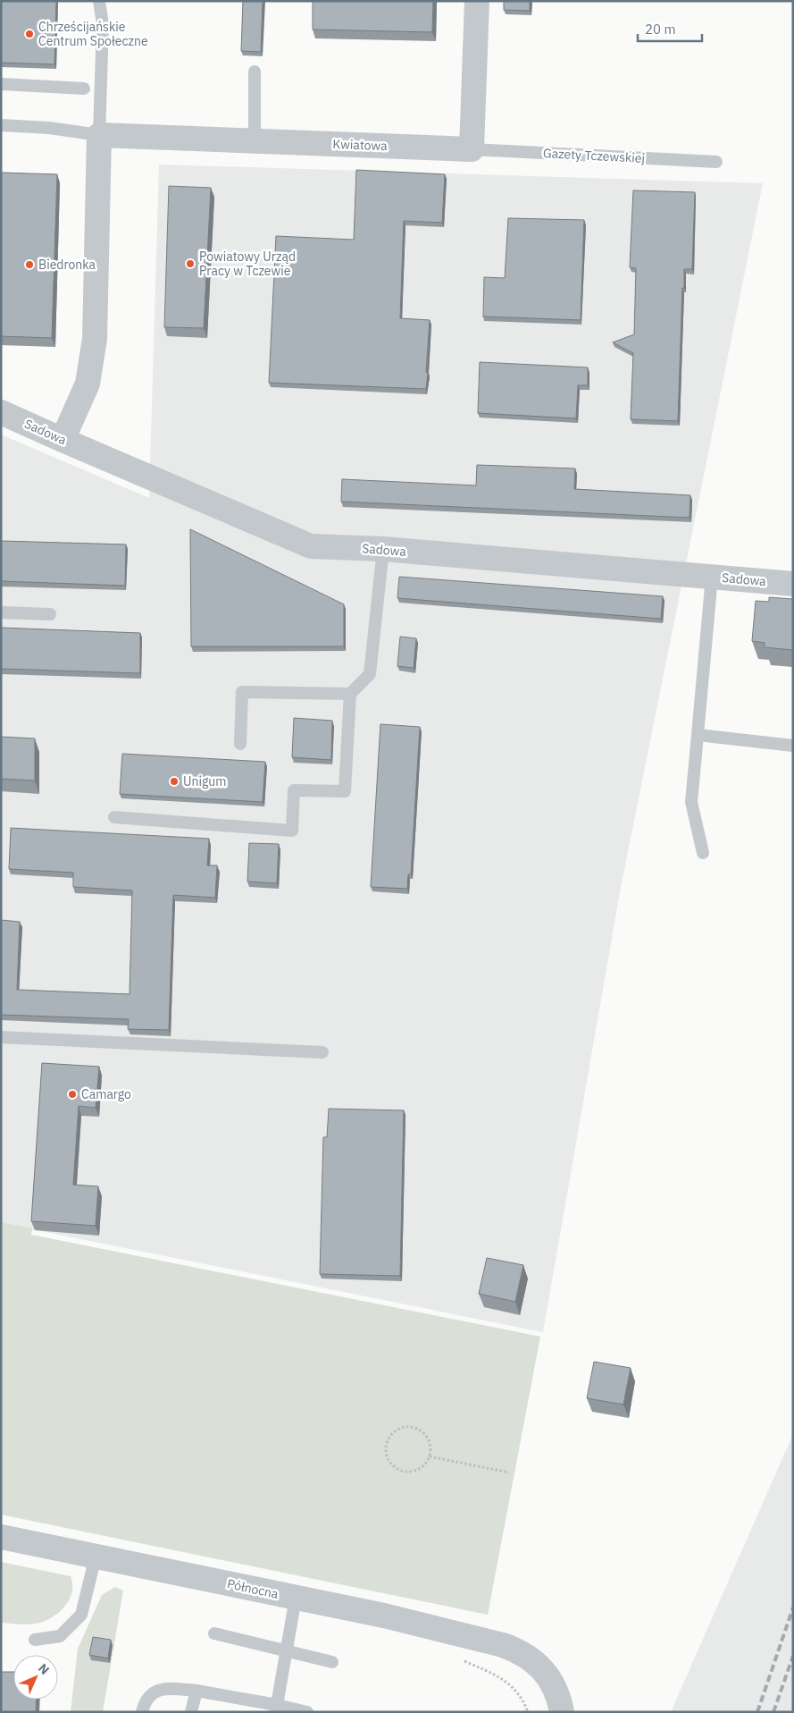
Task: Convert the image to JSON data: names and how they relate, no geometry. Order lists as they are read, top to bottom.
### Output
{
  "streets": {
    "street": ["Kwiatowa", "Sadowa", "Północna"],
    "lane": ["Gazety Tczewskiej"]
  },
  "crossings": [
    ["Kwiatowa", "Gazety Tczewskiej"]
  ],
  "places": [
    "Chrześcijańskie Centrum Społeczne",
    "Powiatowy Urząd Pracy w Tczewie",
    "Biedronka",
    "Unigum",
    "Camargo"
  ],
  "scale_bar": "20 m",
  "north": "top right"
}
